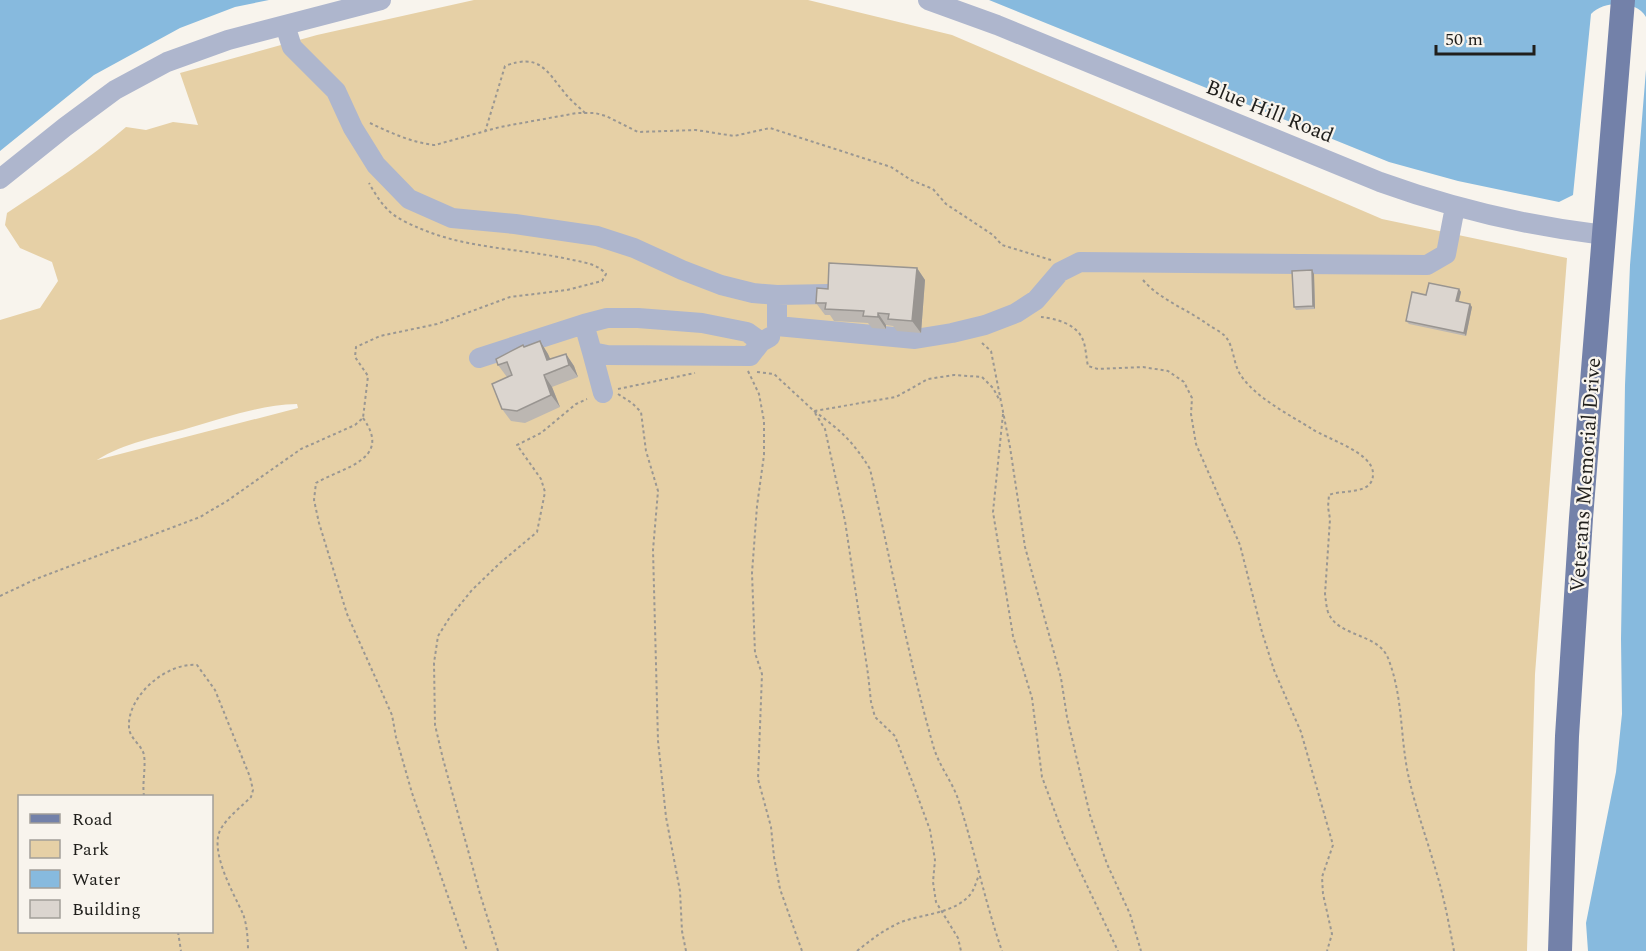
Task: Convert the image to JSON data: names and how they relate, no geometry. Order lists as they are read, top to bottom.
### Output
{
  "streets": {
    "main road": ["Veterans Memorial Drive"],
    "street": ["Blue Hill Road"]
  },
  "crossings": [
    ["Blue Hill Road", "Veterans Memorial Drive"]
  ],
  "legend": [
    "Road",
    "Park",
    "Water",
    "Building"
  ],
  "scale_bar": "50 m"
}
